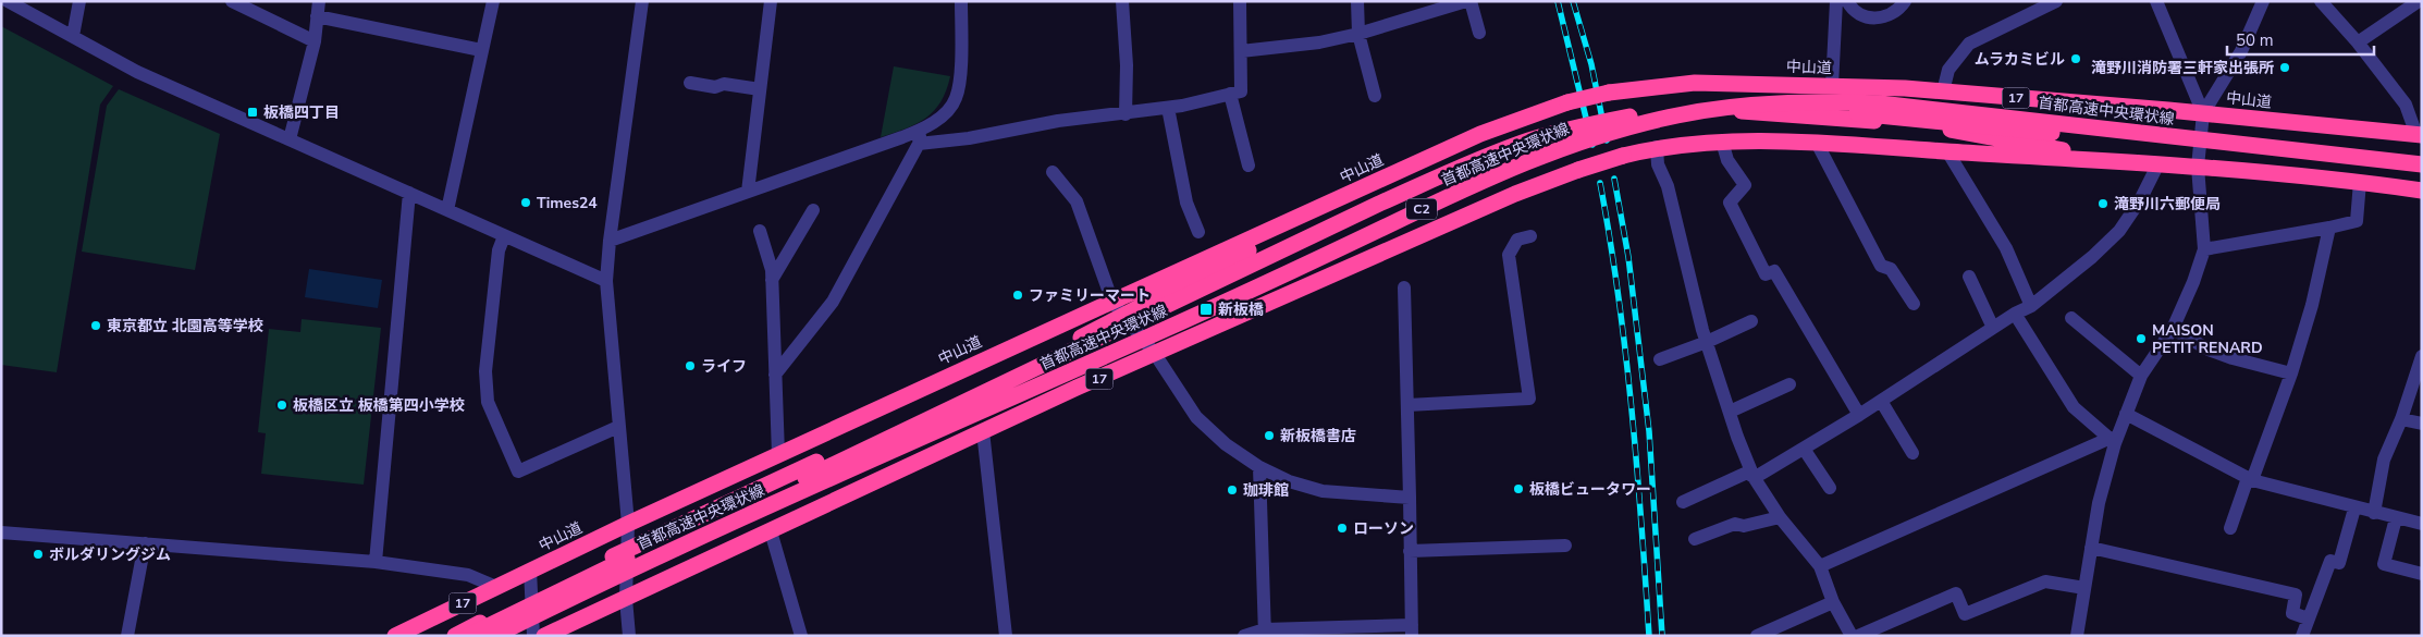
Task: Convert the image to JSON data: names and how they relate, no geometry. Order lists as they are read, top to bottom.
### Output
{
  "streets": {
    "highway": [
      "中山道",
      "17",
      "首都高速中央環状線",
      "C2"
    ]
  },
  "places": {
    "other": [
      "ムラカミビル",
      "滝野川消防署三軒家出張所",
      "Times24",
      "滝野川六郵便局",
      "ファミリーマート",
      "東京都立 北園高等学校",
      "MAISON PETIT RENARD",
      "ライフ",
      "板橋区立 板橋第四小学校",
      "新板橋書店",
      "板橋ビュータワー",
      "珈琲館",
      "ローソン",
      "ボルダリングジム"
    ],
    "transit": ["板橋四丁目", "新板橋"]
  },
  "scale_bar": "50 m"
}
